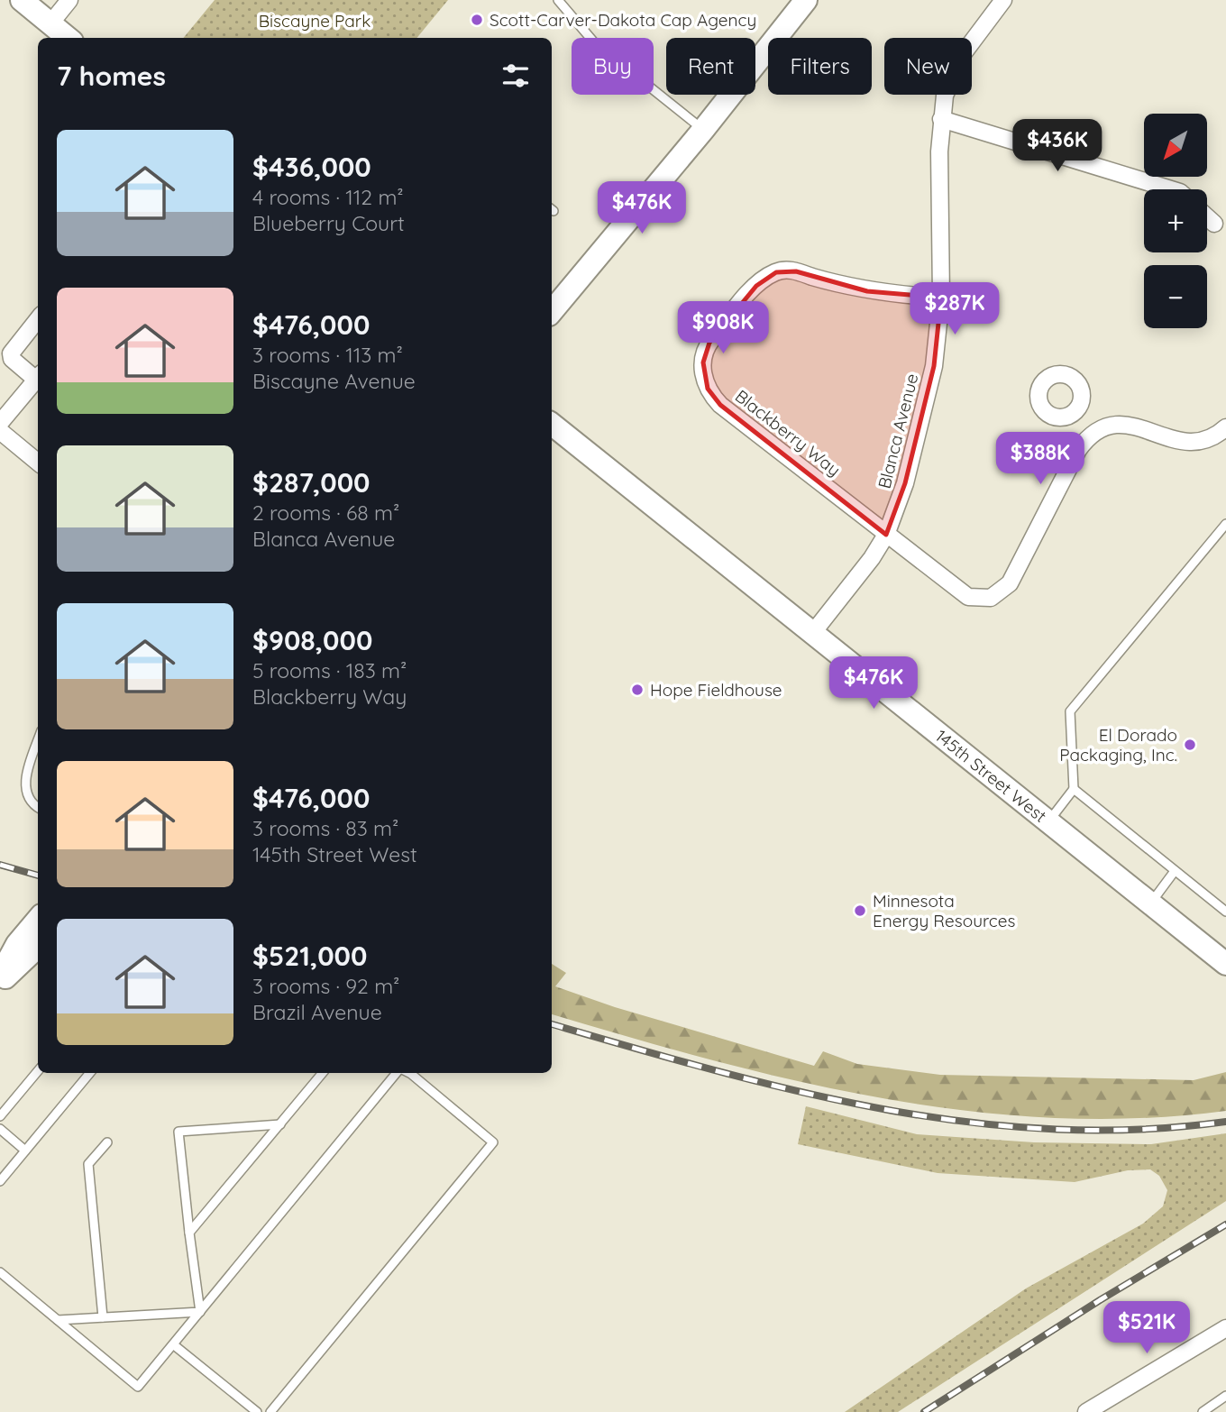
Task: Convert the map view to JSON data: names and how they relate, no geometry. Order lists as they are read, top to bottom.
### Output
{
  "streets": {
    "street": ["Blanca Avenue", "Blackberry Way", "145th Street West"]
  },
  "crossings": [
    ["Blanca Avenue", "Blackberry Way"],
    ["Blanca Avenue", "145th Street West"]
  ],
  "parks": ["Biscayne Park"],
  "places": [
    "Scott-Carver-Dakota Cap Agency",
    "Hope Fieldhouse",
    "El Dorado Packaging, Inc.",
    "Minnesota Energy Resources"
  ],
  "north": "bottom left",
  "page": {
    "chip": [
      "Buy",
      "Rent",
      "Filters",
      "New"
    ],
    "heading": "7 homes",
    "map_buttons": ["+", "−"],
    "list": [
      {
        "name": "$436,000",
        "note": "4 rooms · 112 m² · Blueberry Court"
      },
      {
        "name": "$476,000",
        "note": "3 rooms · 113 m² · Biscayne Avenue"
      },
      {
        "name": "$287,000",
        "note": "2 rooms · 68 m² · Blanca Avenue"
      },
      {
        "name": "$908,000",
        "note": "5 rooms · 183 m² · Blackberry Way"
      },
      {
        "name": "$476,000",
        "note": "3 rooms · 83 m² · 145th Street West"
      },
      {
        "name": "$521,000",
        "note": "3 rooms · 92 m² · Brazil Avenue"
      }
    ],
    "price": [
      "$436K",
      "$476K",
      "$287K",
      "$908K",
      "$388K",
      "$476K",
      "$521K"
    ]
  }
}
